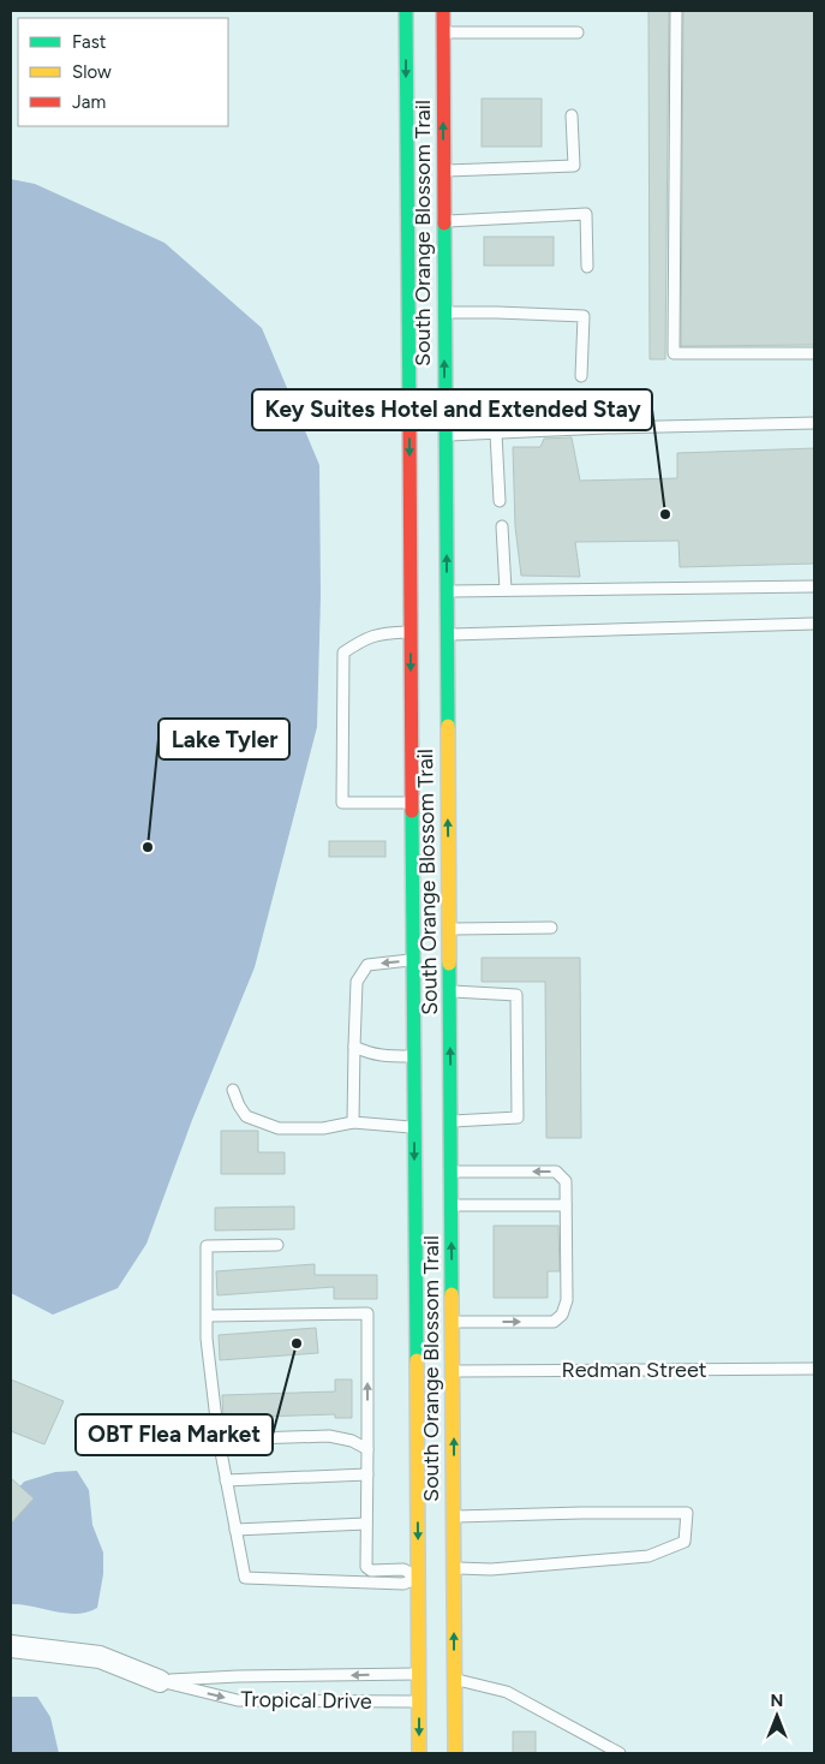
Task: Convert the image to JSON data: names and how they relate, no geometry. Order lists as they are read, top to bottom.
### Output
{
  "streets": {
    "main road": ["South Orange Blossom Trail"],
    "street": ["Tropical Drive"],
    "lane": ["Redman Street"]
  },
  "crossings": [
    ["South Orange Blossom Trail", "Redman Street"],
    ["South Orange Blossom Trail", "Tropical Drive"]
  ],
  "places": ["Key Suites Hotel and Extended Stay", "Lake Tyler", "OBT Flea Market"],
  "legend": ["Fast", "Slow", "Jam"],
  "north": "top"
}
